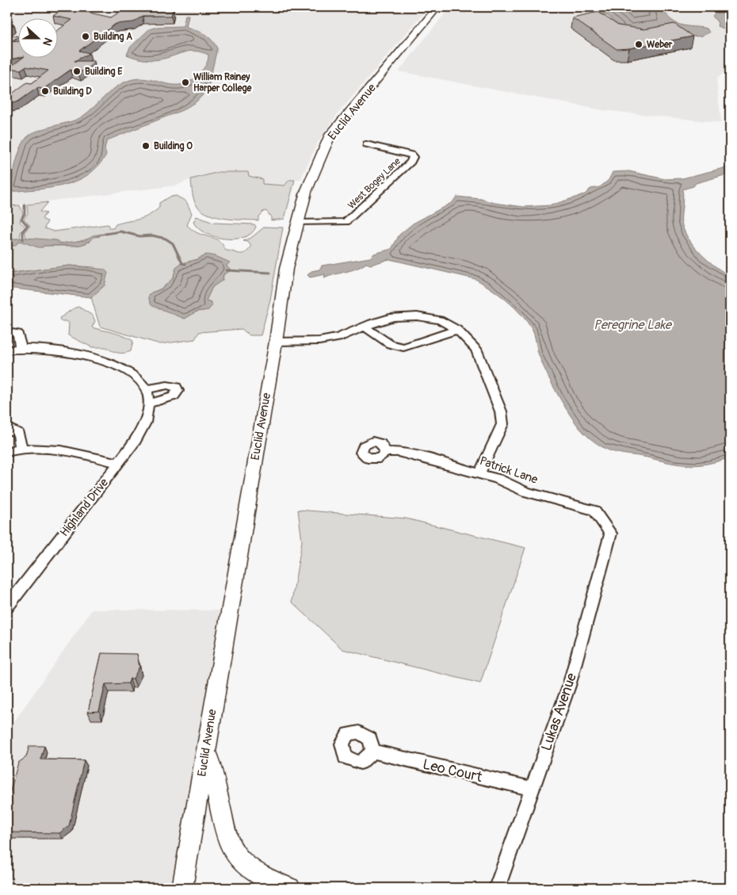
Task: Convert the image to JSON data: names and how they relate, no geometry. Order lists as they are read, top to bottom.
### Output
{
  "streets": {
    "main road": ["Euclid Avenue"],
    "street": [
      "West Bogey Lane",
      "Patrick Lane",
      "Highland Drive",
      "Lukas Avenue",
      "Leo Court"
    ]
  },
  "crossings": [
    ["Euclid Avenue", "West Bogey Lane"],
    ["Patrick Lane", "Lukas Avenue"],
    ["Lukas Avenue", "Leo Court"]
  ],
  "water": ["Peregrine Lake"],
  "places": [
    "Building A",
    "Weber",
    "Building E",
    "William Rainey Harper College",
    "Building D",
    "Building O"
  ],
  "north": "right"
}
